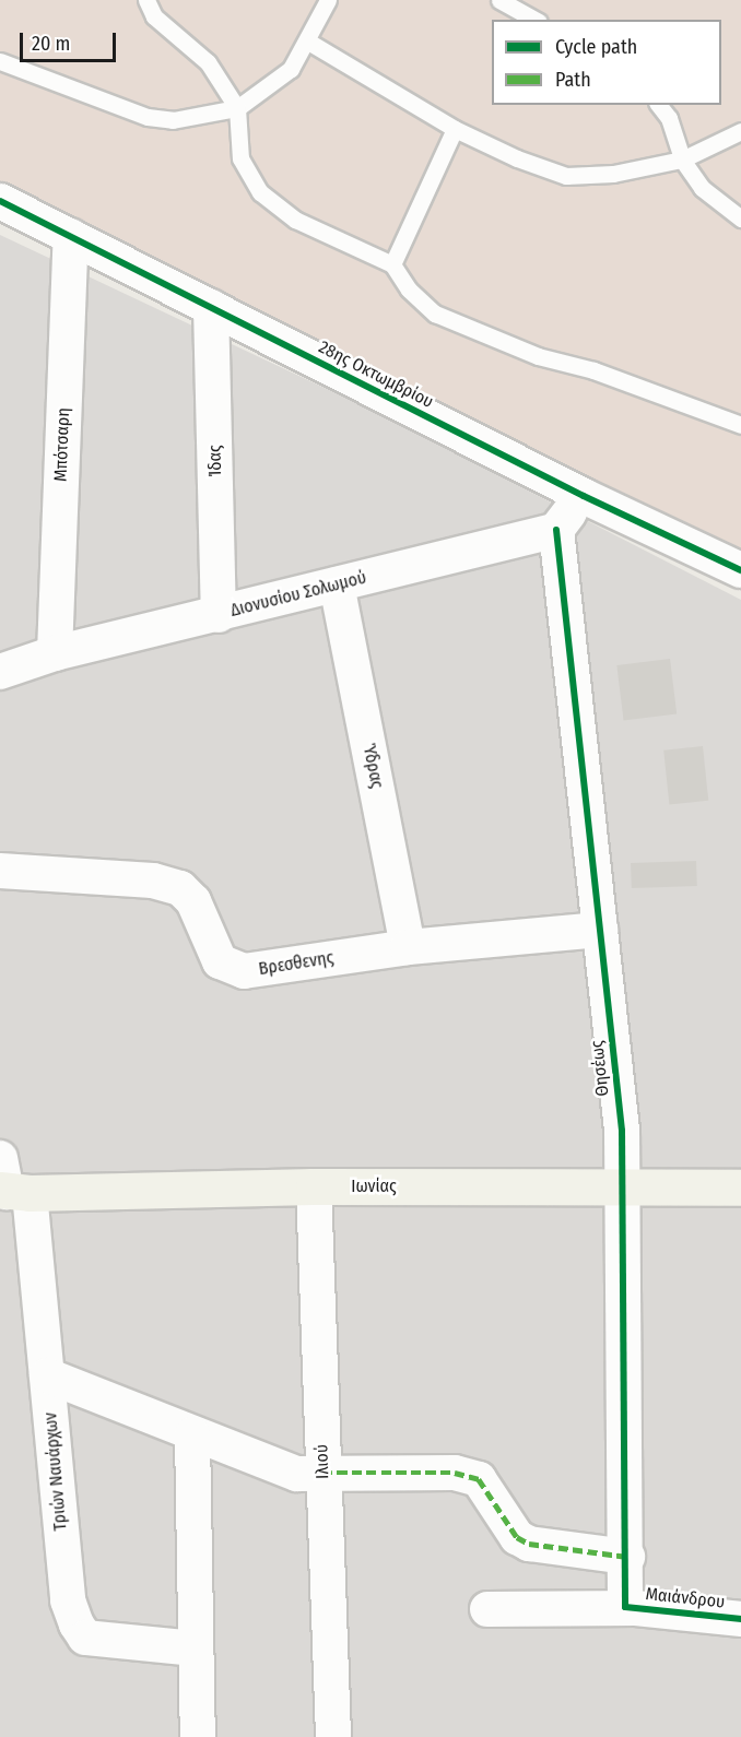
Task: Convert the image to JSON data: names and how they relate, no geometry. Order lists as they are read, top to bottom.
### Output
{
  "streets": {
    "main road": ["Ιωνίας"],
    "street": [
      "28ης Οκτωμβρίου",
      "Μπότσαρη",
      "Ίδας",
      "Διονυσίου Σολωμού",
      "Ύδρας",
      "Βρεσθενης",
      "Θησέως",
      "Ιλιού",
      "Τριών Ναυάρχων",
      "Μαιάνδρου"
    ]
  },
  "crossings": [
    ["28ης Οκτωμβρίου", "Μπότσαρη"],
    ["28ης Οκτωμβρίου", "Ίδας"],
    ["Μπότσαρη", "Διονυσίου Σολωμού"],
    ["Ίδας", "Διονυσίου Σολωμού"],
    ["Διονυσίου Σολωμού", "Ύδρας"],
    ["Διονυσίου Σολωμού", "Θησέως"],
    ["Ύδρας", "Βρεσθενης"],
    ["Βρεσθενης", "Θησέως"],
    ["Θησέως", "Ιωνίας"],
    ["Θησέως", "Μαιάνδρου"],
    ["Ιωνίας", "Ιλιού"],
    ["Ιωνίας", "Τριών Ναυάρχων"]
  ],
  "legend": ["Cycle path", "Path"],
  "scale_bar": "20 m"
}
